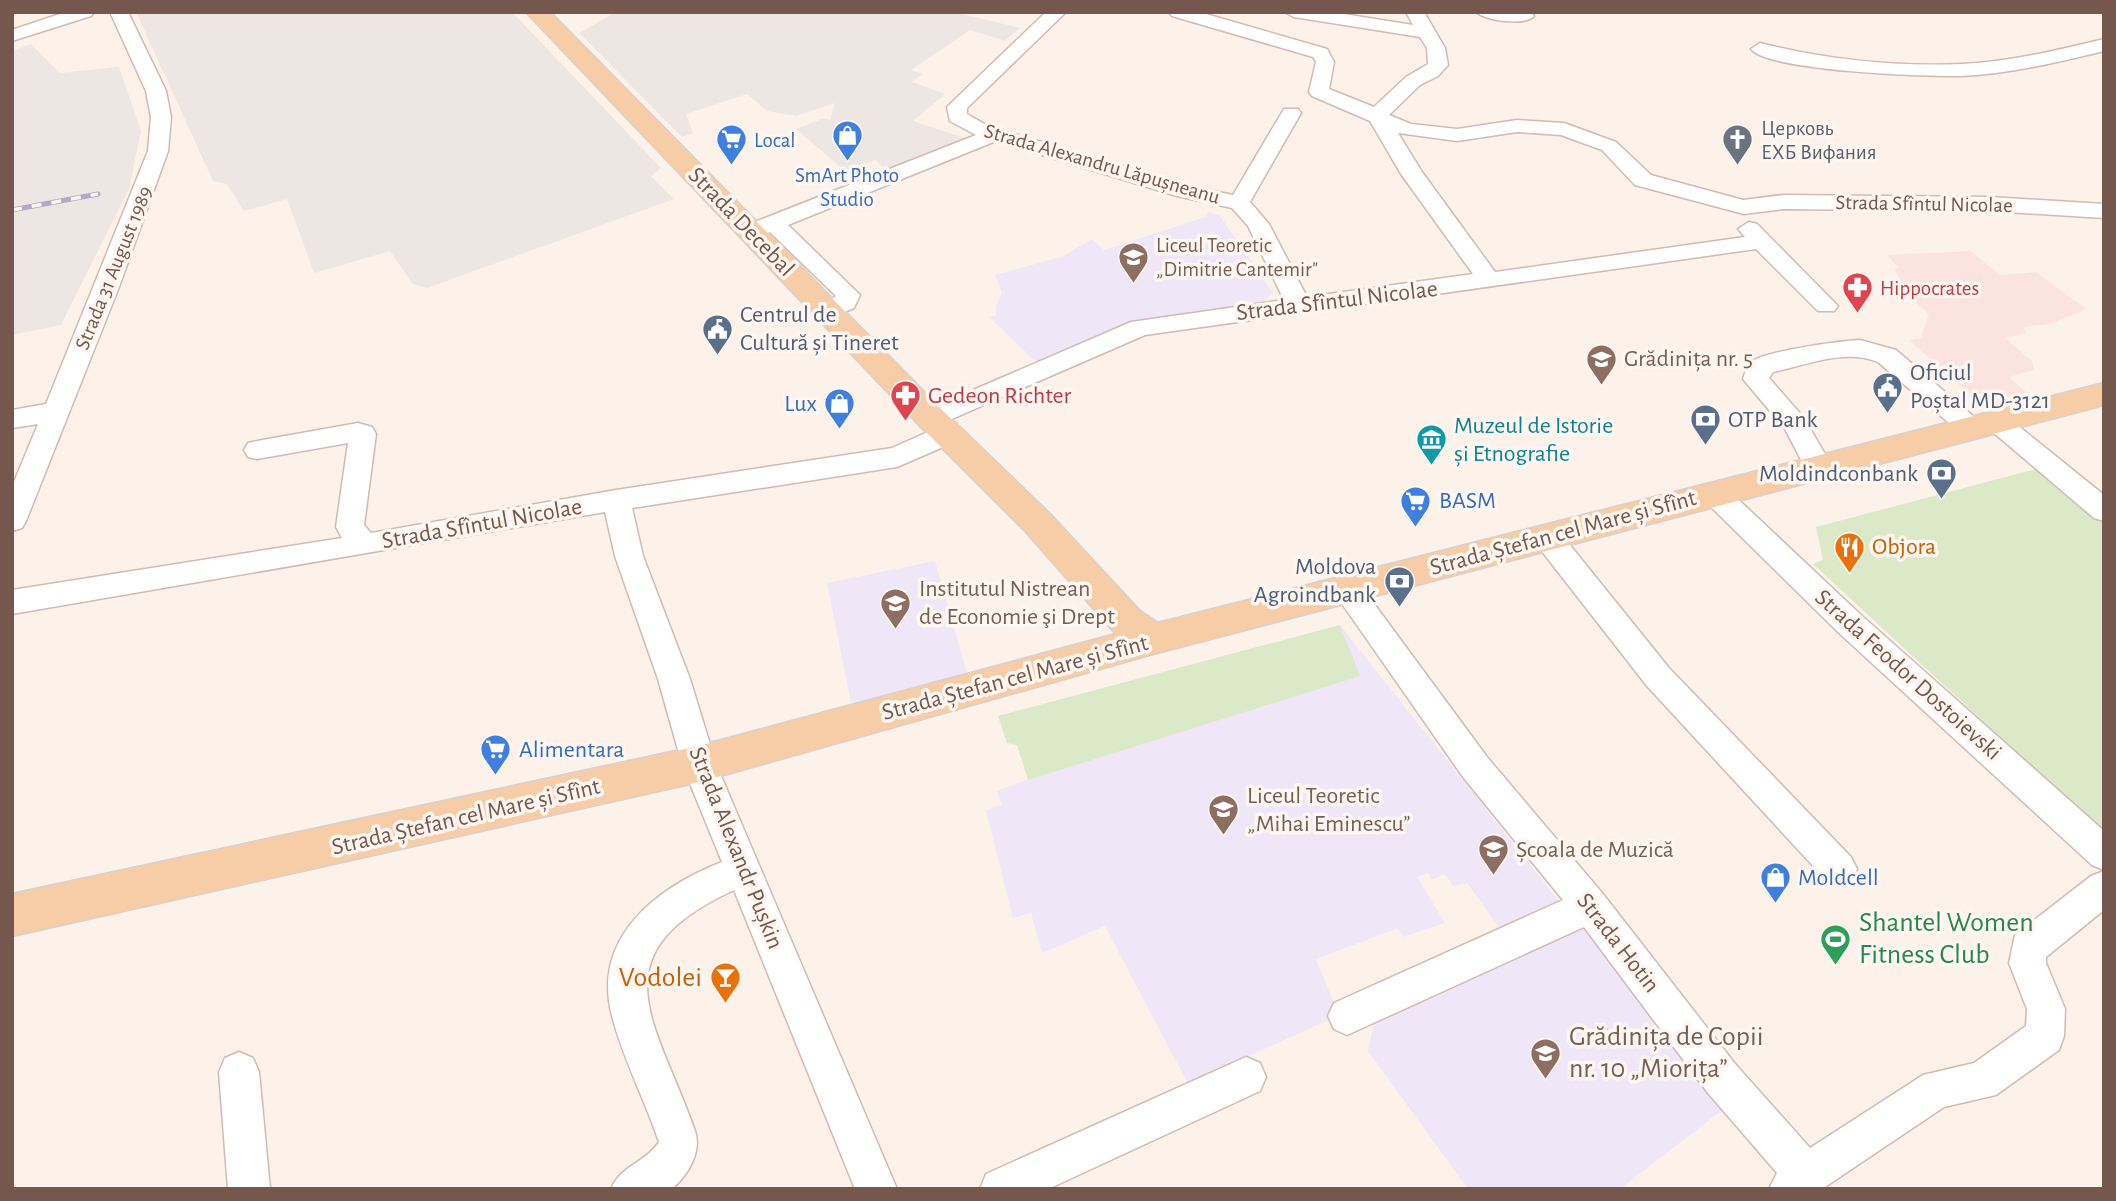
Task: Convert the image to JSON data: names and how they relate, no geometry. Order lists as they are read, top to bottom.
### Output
{
  "streets": {
    "main road": ["Strada Decebal", "Strada Ștefan cel Mare și Sfînt"],
    "street": [
      "Strada Alexandru Lăpușneanu",
      "Strada Sfîntul Nicolae",
      "Strada 31 August 1989",
      "Strada Fеodor Dostoievski",
      "Strada Alexandr Pușkin",
      "Strada Hotin"
    ]
  },
  "crossings": [
    ["Strada Alexandru Lăpușneanu", "Strada Sfîntul Nicolae"],
    ["Strada Sfîntul Nicolae", "Strada Decebal"],
    ["Strada Sfîntul Nicolae", "Strada Alexandr Pușkin"],
    ["Strada Decebal", "Strada Ștefan cel Mare și Sfînt"],
    ["Strada Ștefan cel Mare și Sfînt", "Strada Fеodor Dostoievski"],
    ["Strada Ștefan cel Mare și Sfînt", "Strada Alexandr Pușkin"],
    ["Strada Ștefan cel Mare și Sfînt", "Strada Hotin"]
  ],
  "places": {
    "shop": ["SmArt Photo Studio", "Lux", "Moldcell"],
    "supermarket": ["Local", "BASM", "Alimentara"],
    "church": ["Церковь ЕХБ Вифания"],
    "school or university": [
      "Liceul Teoretic „Dimitrie Cantemir\"",
      "Grădinița nr. 5",
      "Institutul Nistrean de Economie şi Drept",
      "Liceul Teoretic „Mihai Eminescu”",
      "Școala de Muzică",
      "Grădinița de Copii nr. 10 „Miorița”"
    ],
    "pharmacy": ["Hippocrates", "Gedeon Richter"],
    "public building": ["Centrul de Cultură și Tineret", "Oficiul Poștal MD-3121"],
    "bank": ["OTP Bank", "Moldindconbank", "Moldova Agroindbank"],
    "museum": ["Muzeul de Istorie și Etnografie"],
    "restaurant": ["Objora"],
    "sports": ["Shantel Women Fitness Club"],
    "bar": ["Vodolei"]
  }
}
